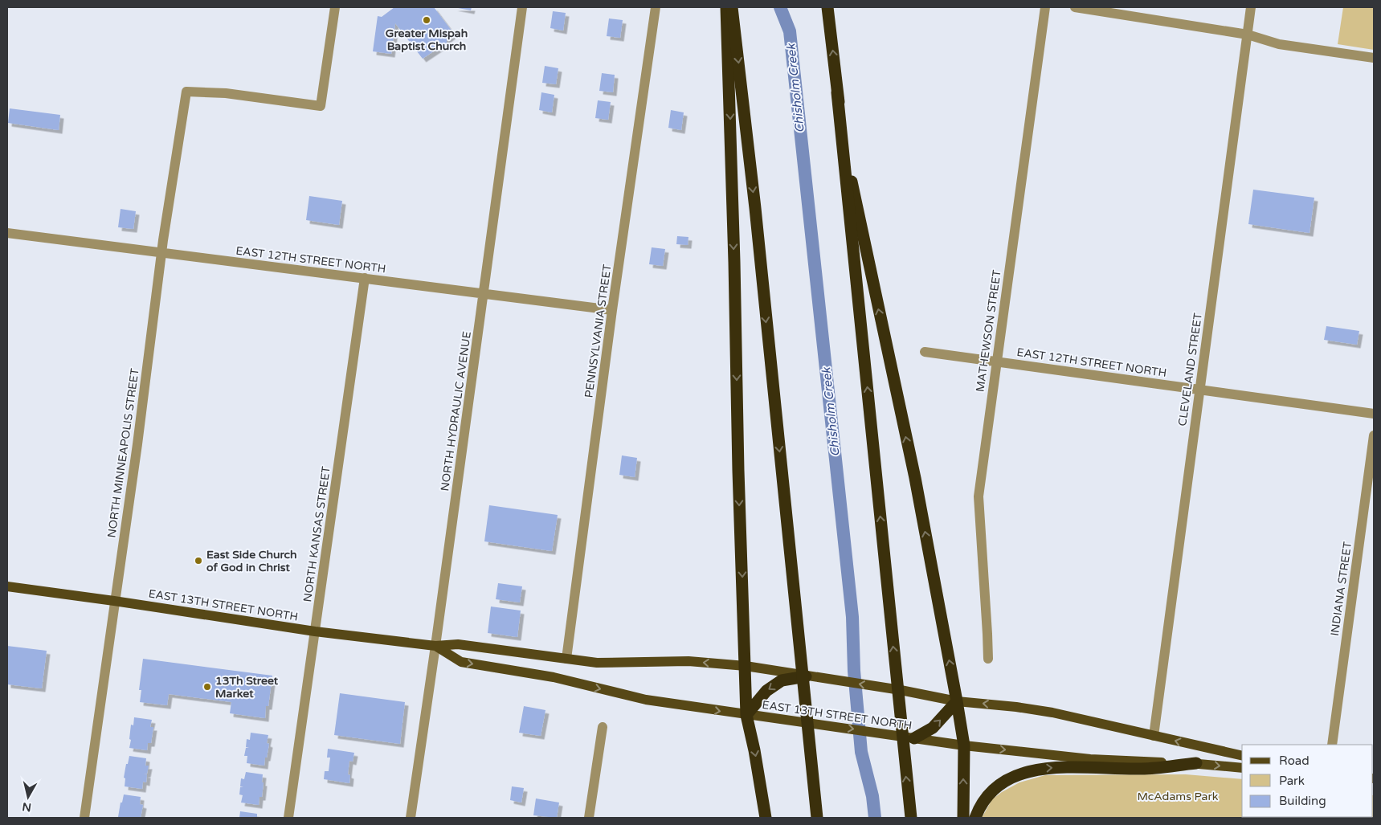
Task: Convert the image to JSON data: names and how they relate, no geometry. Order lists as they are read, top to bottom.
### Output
{
  "streets": {
    "main road": ["EAST 13TH STREET NORTH"],
    "street": [
      "EAST 12TH STREET NORTH",
      "PENNSYLVANIA STREET",
      "MATHEWSON STREET",
      "CLEVELAND STREET",
      "NORTH HYDRAULIC AVENUE",
      "NORTH MINNEAPOLIS STREET",
      "NORTH KANSAS STREET",
      "INDIANA STREET"
    ]
  },
  "crossings": [
    ["EAST 12TH STREET NORTH", "PENNSYLVANIA STREET"],
    ["EAST 12TH STREET NORTH", "MATHEWSON STREET"],
    ["EAST 12TH STREET NORTH", "CLEVELAND STREET"],
    ["EAST 12TH STREET NORTH", "NORTH HYDRAULIC AVENUE"],
    ["EAST 12TH STREET NORTH", "NORTH MINNEAPOLIS STREET"],
    ["EAST 12TH STREET NORTH", "NORTH KANSAS STREET"],
    ["PENNSYLVANIA STREET", "EAST 13TH STREET NORTH"],
    ["CLEVELAND STREET", "EAST 13TH STREET NORTH"],
    ["NORTH HYDRAULIC AVENUE", "EAST 13TH STREET NORTH"],
    ["NORTH MINNEAPOLIS STREET", "EAST 13TH STREET NORTH"],
    ["NORTH KANSAS STREET", "EAST 13TH STREET NORTH"]
  ],
  "water": ["Chisholm Creek"],
  "parks": ["McAdams Park"],
  "places": ["Greater Mispah Baptist Church", "East Side Church of God in Christ", "13Th Street Market"],
  "legend": ["Road", "Park", "Building"],
  "north": "bottom"
}
